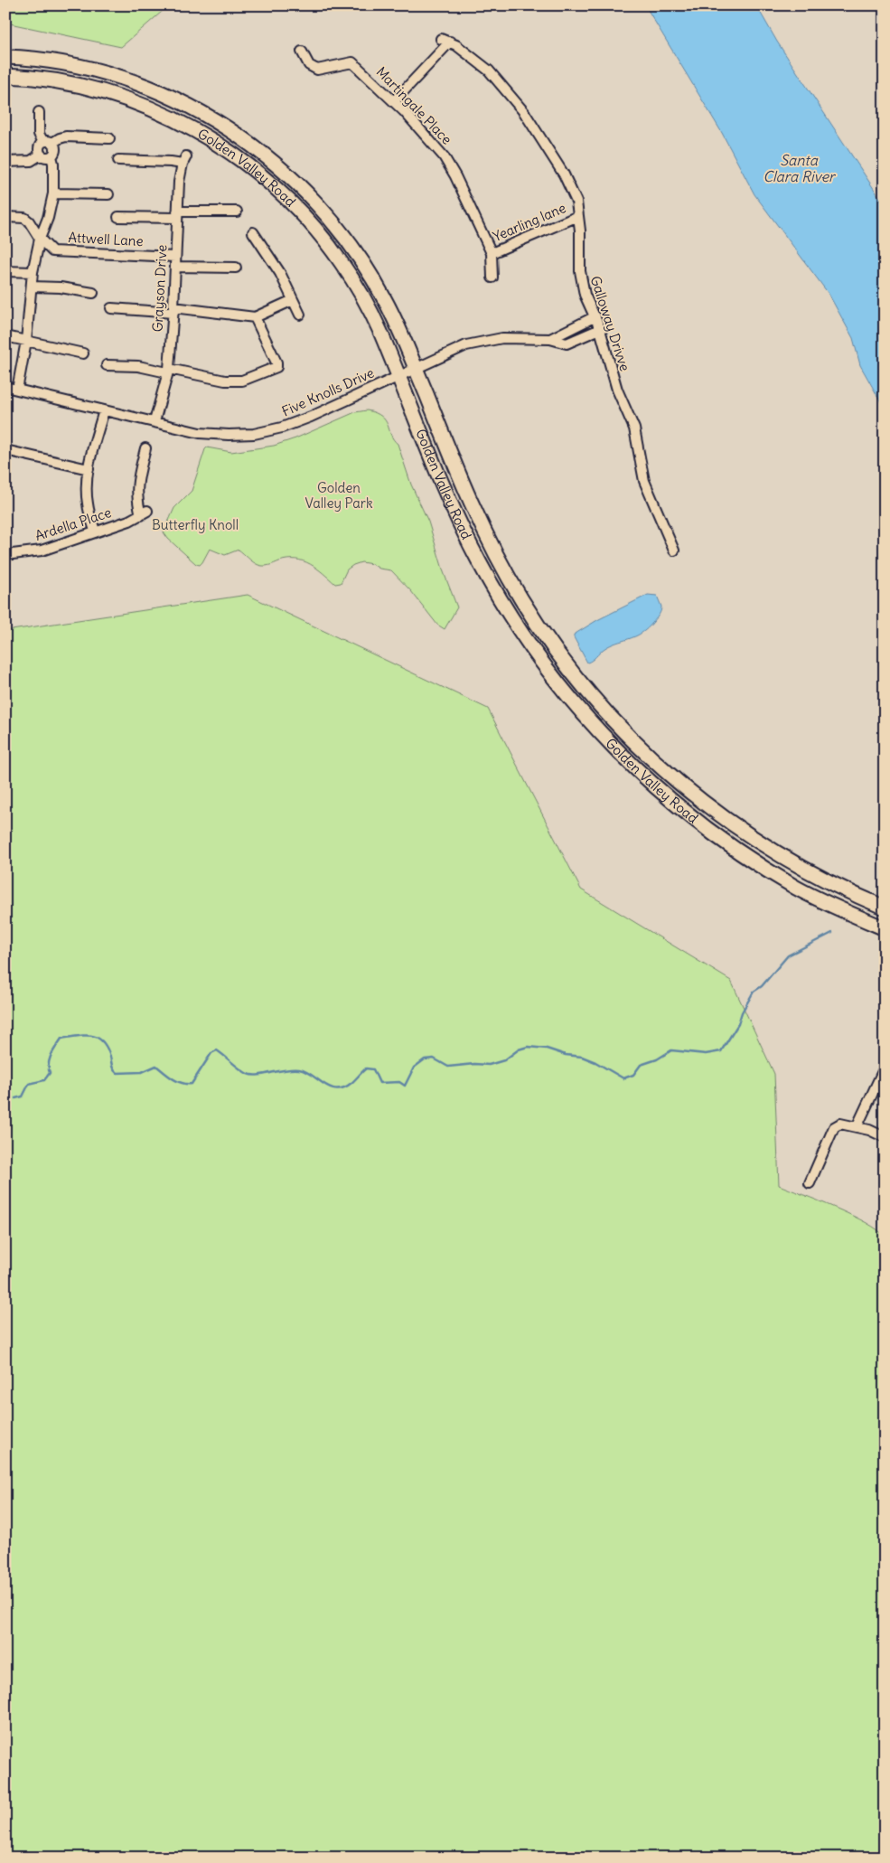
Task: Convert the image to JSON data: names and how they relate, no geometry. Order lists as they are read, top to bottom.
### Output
{
  "streets": {
    "main road": ["Golden Valley Road"],
    "street": [
      "Martingale Place",
      "Yearling lane",
      "Attwell Lane",
      "Grayson Drive",
      "Galloway Drivve",
      "Five Knolls Drive",
      "Ardella Place"
    ]
  },
  "crossings": [
    ["Martingale Place", "Yearling lane"],
    ["Martingale Place", "Galloway Drivve"],
    ["Golden Valley Road", "Five Knolls Drive"],
    ["Yearling lane", "Galloway Drivve"],
    ["Attwell Lane", "Grayson Drive"],
    ["Grayson Drive", "Five Knolls Drive"],
    ["Galloway Drivve", "Five Knolls Drive"]
  ],
  "water": ["Santa Clara River"],
  "parks": ["Golden Valley Park", "Butterfly Knoll"]
}
